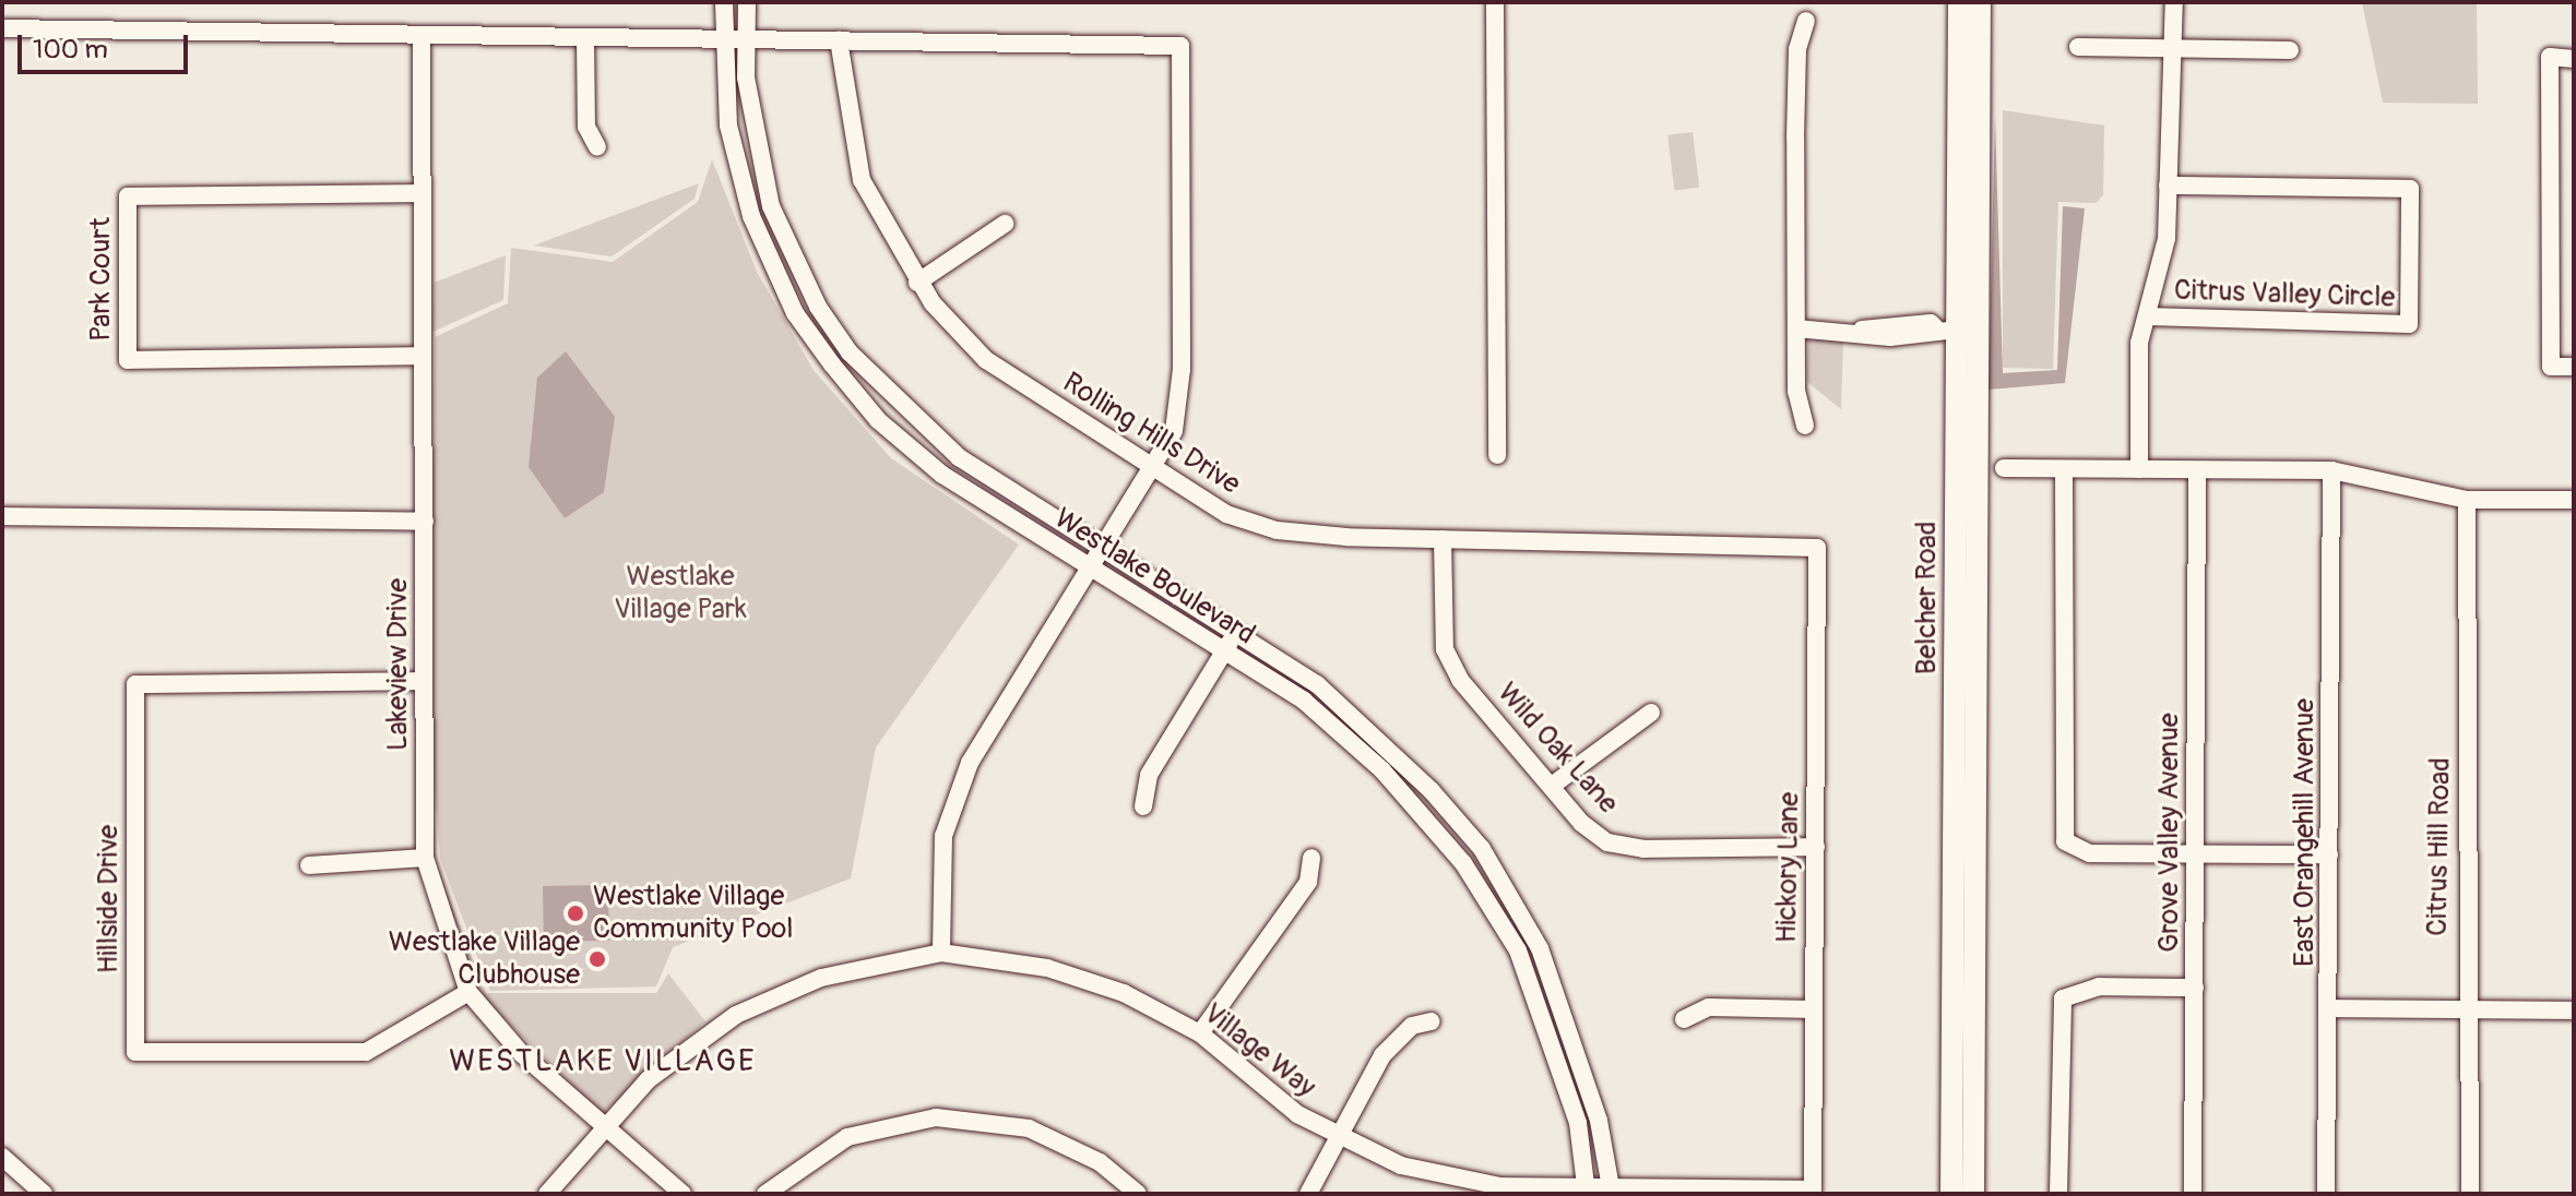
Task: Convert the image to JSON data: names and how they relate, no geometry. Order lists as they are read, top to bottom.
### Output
{
  "streets": {
    "main road": ["Belcher Road"],
    "street": [
      "Park Court",
      "Citrus Valley Circle",
      "Rolling Hills Drive",
      "Westlake Boulevard",
      "Lakeview Drive",
      "Wild Oak Lane",
      "Grove Valley Avenue",
      "East Orangehill Avenue",
      "Citrus Hill Road",
      "Hickory Lane",
      "Hillside Drive",
      "Village Way"
    ]
  },
  "crossings": [
    ["Park Court", "Lakeview Drive"],
    ["Rolling Hills Drive", "Wild Oak Lane"],
    ["Rolling Hills Drive", "Hickory Lane"],
    ["Westlake Boulevard", "Village Way"],
    ["Lakeview Drive", "Hillside Drive"],
    ["Lakeview Drive", "Village Way"],
    ["Wild Oak Lane", "Hickory Lane"],
    ["Hickory Lane", "Village Way"]
  ],
  "districts": ["WESTLAKE VILLAGE"],
  "parks": ["Westlake Village Park"],
  "places": ["Westlake Village Community Pool", "Westlake Village Clubhouse"],
  "scale_bar": "100 m"
}
